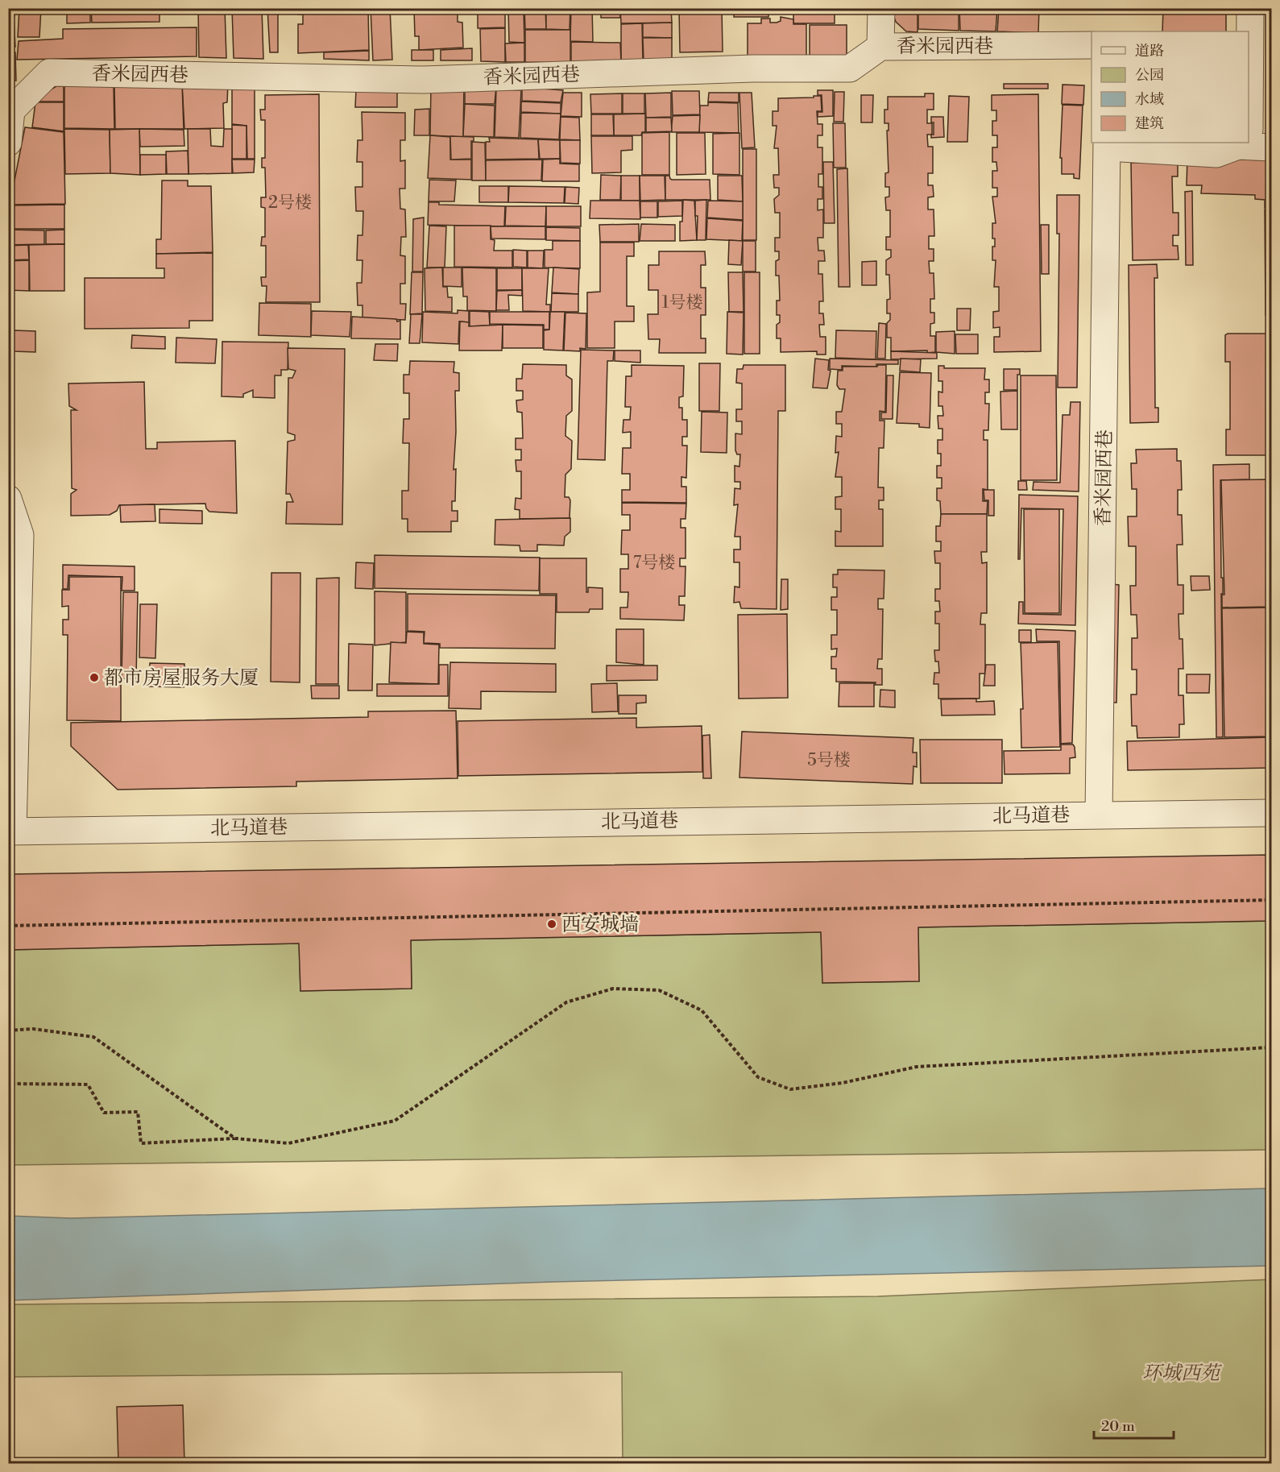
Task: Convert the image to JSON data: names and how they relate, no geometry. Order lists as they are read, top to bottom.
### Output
{
  "streets": {
    "street": ["香米园西巷", "北马道巷"]
  },
  "crossings": [
    ["香米园西巷", "北马道巷"]
  ],
  "parks": ["环城西苑"],
  "places": ["都市房屋服务大厦", "西安城墙"],
  "house_numbers": [
    "2号楼",
    "1号楼",
    "7号楼",
    "5号楼"
  ],
  "legend": [
    "道路",
    "公园",
    "水域",
    "建筑"
  ],
  "scale_bar": "20 m"
}
